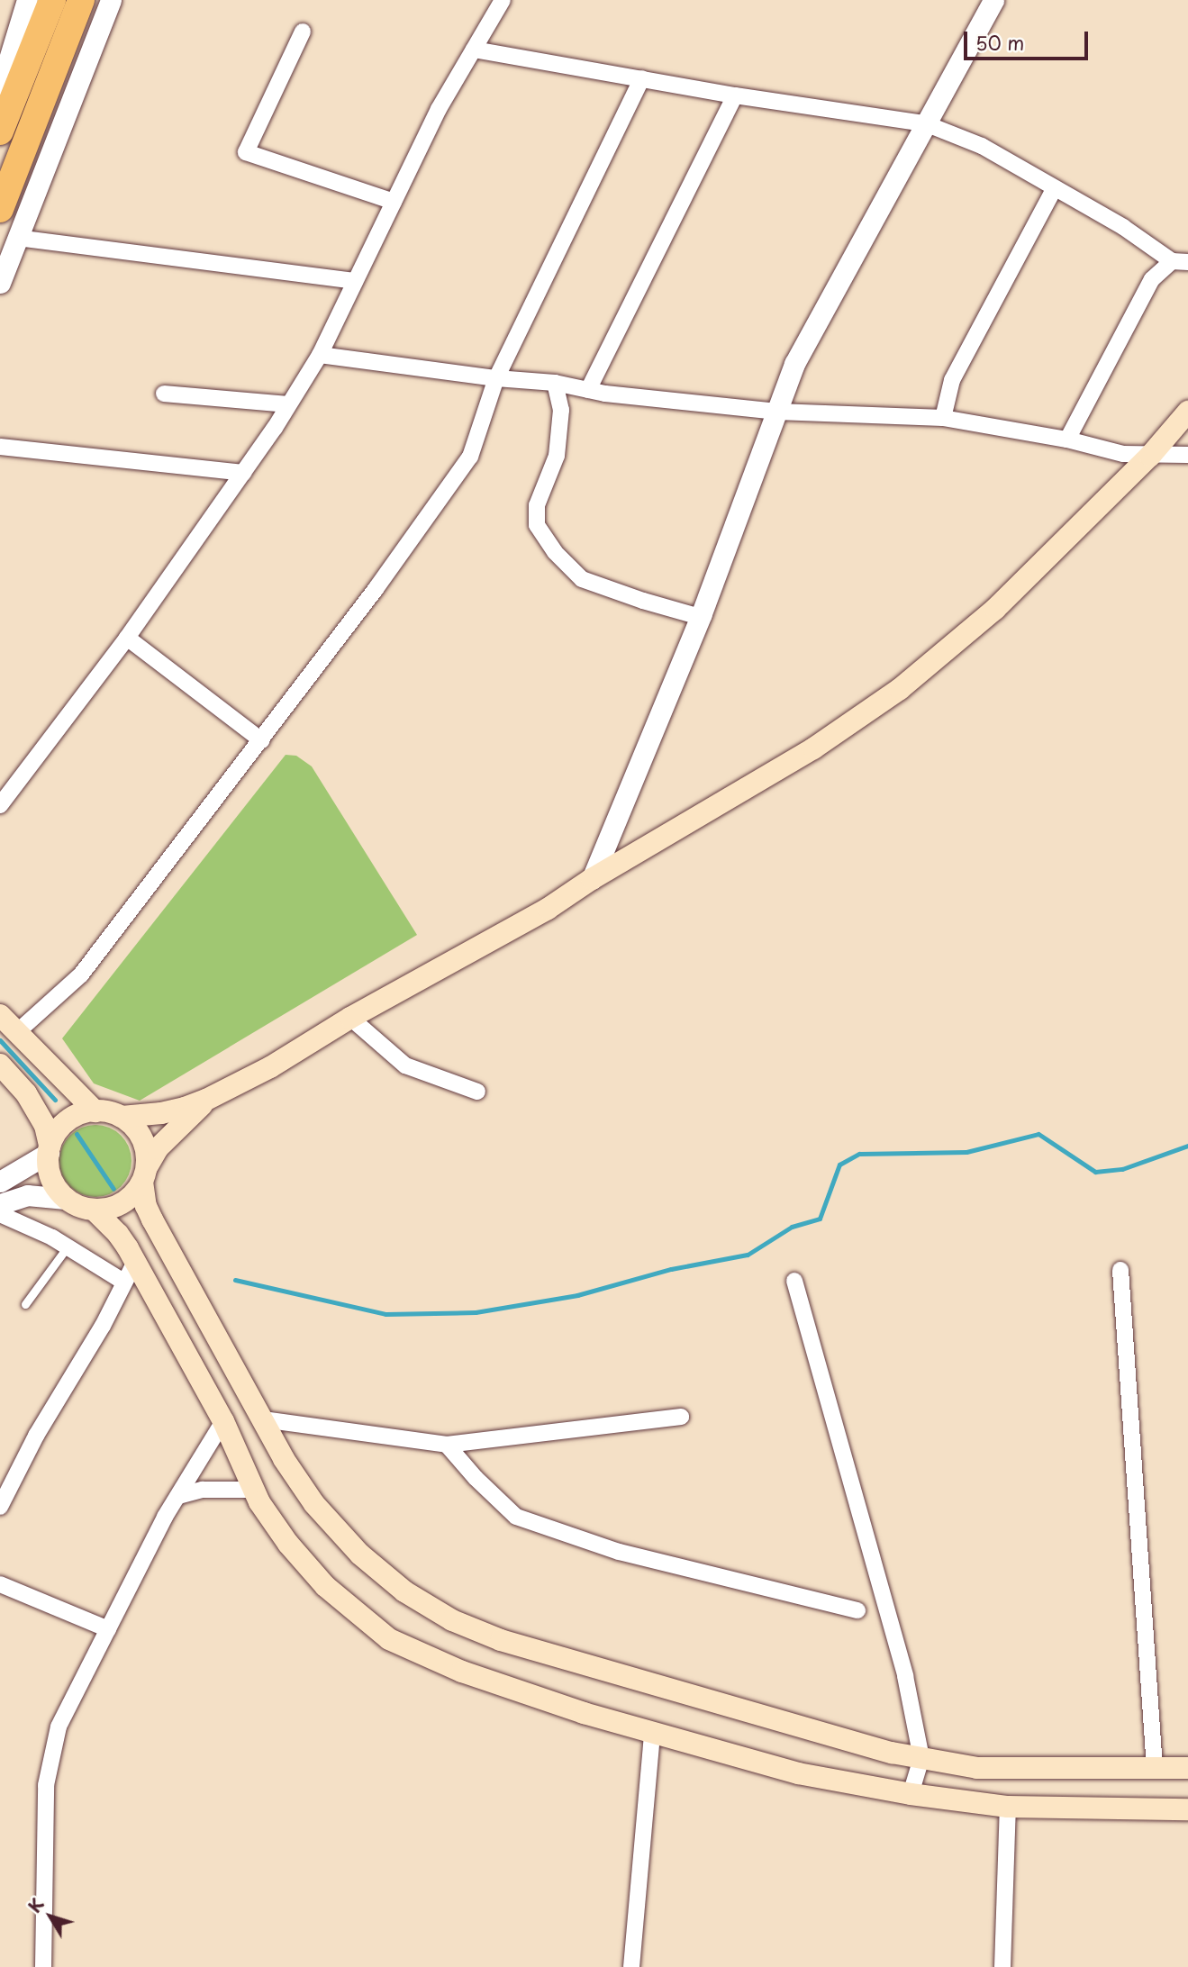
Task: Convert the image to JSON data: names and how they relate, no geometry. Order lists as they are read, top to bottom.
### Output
{
  "scale_bar": "50 m",
  "north": "top left"
}
